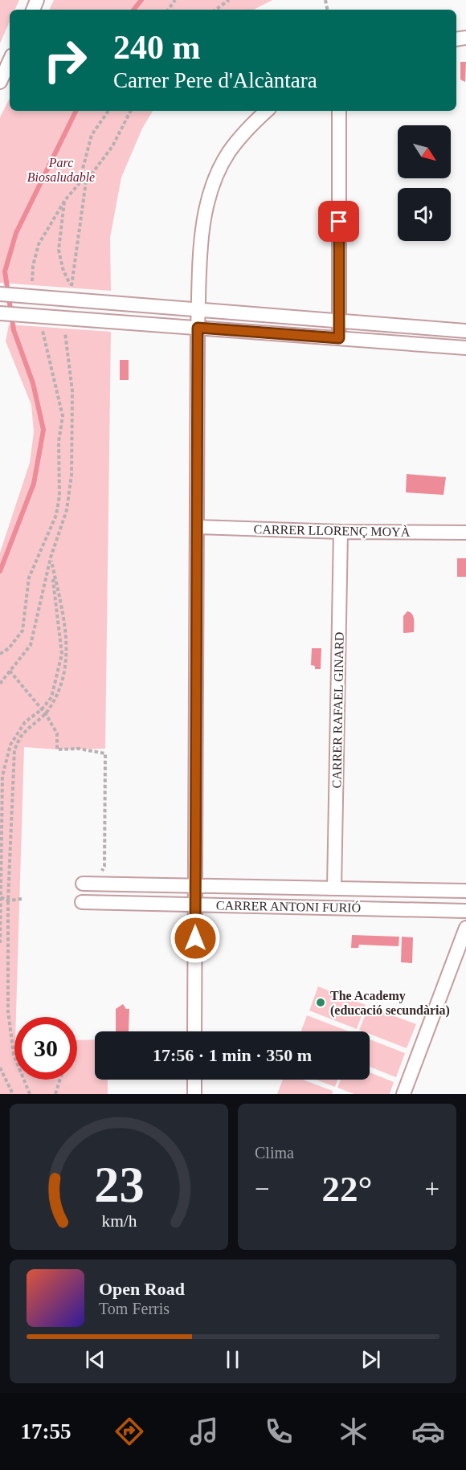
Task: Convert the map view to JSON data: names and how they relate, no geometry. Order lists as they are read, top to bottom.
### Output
{
  "streets": {
    "street": ["CARRER LLORENÇ MOYÀ", "CARRER RAFAEL GINARD", "CARRER ANTONI FURIÓ"]
  },
  "crossings": [
    ["CARRER LLORENÇ MOYÀ", "CARRER RAFAEL GINARD"],
    ["CARRER RAFAEL GINARD", "CARRER ANTONI FURIÓ"]
  ],
  "parks": ["Parc Biosaludable"],
  "places": ["The Academy (educació secundària)"],
  "north": "bottom right",
  "page": {
    "turn": ["240 m", "Carrer Pere d'Alcàntara"],
    "limit": "30",
    "trip": "17:56 · 1 min · 350 m",
    "tile": "Clima",
    "heat": ["−", "22°", "+"],
    "song": ["Open Road", "Tom Ferris"],
    "tabs": "17:55",
    "gauge": ["23", "km/h"]
  }
}
